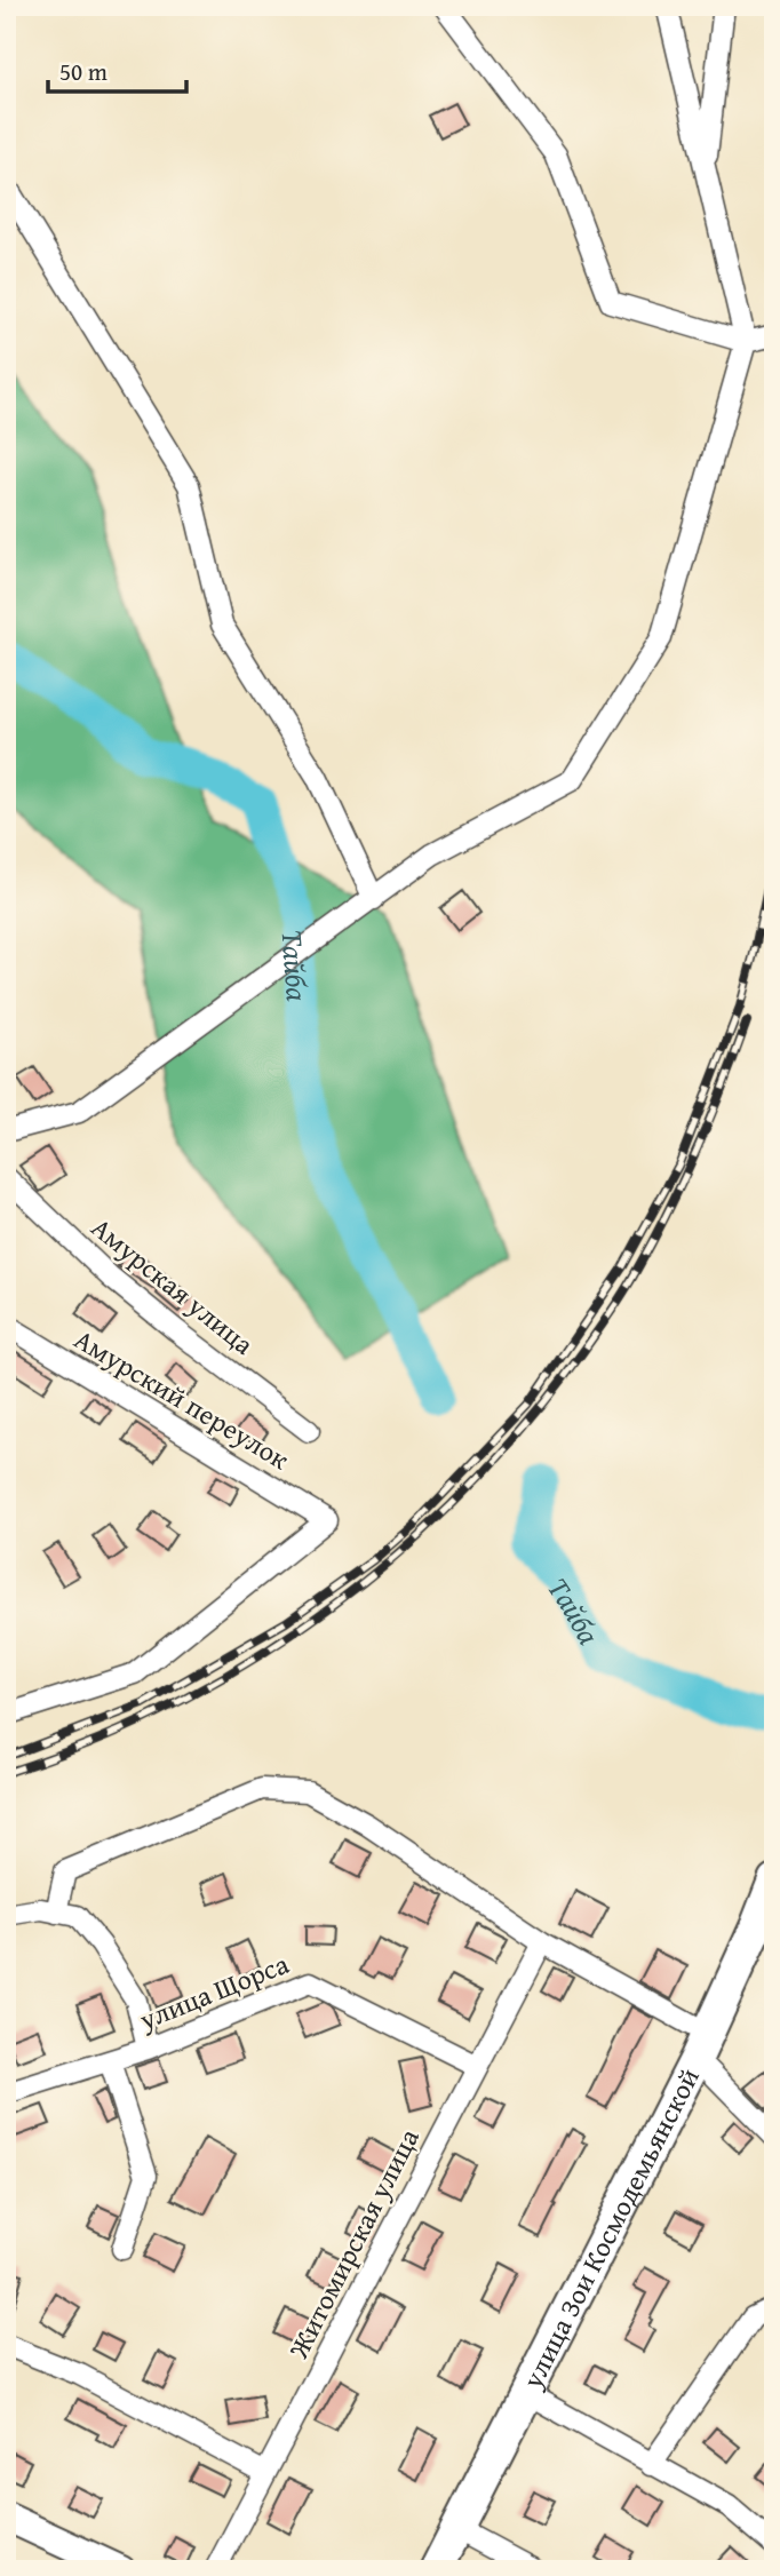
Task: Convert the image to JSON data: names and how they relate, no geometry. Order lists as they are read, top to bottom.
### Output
{
  "streets": {
    "main road": ["улица Зои Космодемьянской"],
    "street": [
      "Амурская улица",
      "Амурский переулок",
      "улица Щорса",
      "Житомирская улица"
    ]
  },
  "crossings": [
    ["улица Щорса", "Житомирская улица"]
  ],
  "water": ["Тайба"],
  "scale_bar": "50 m"
}
